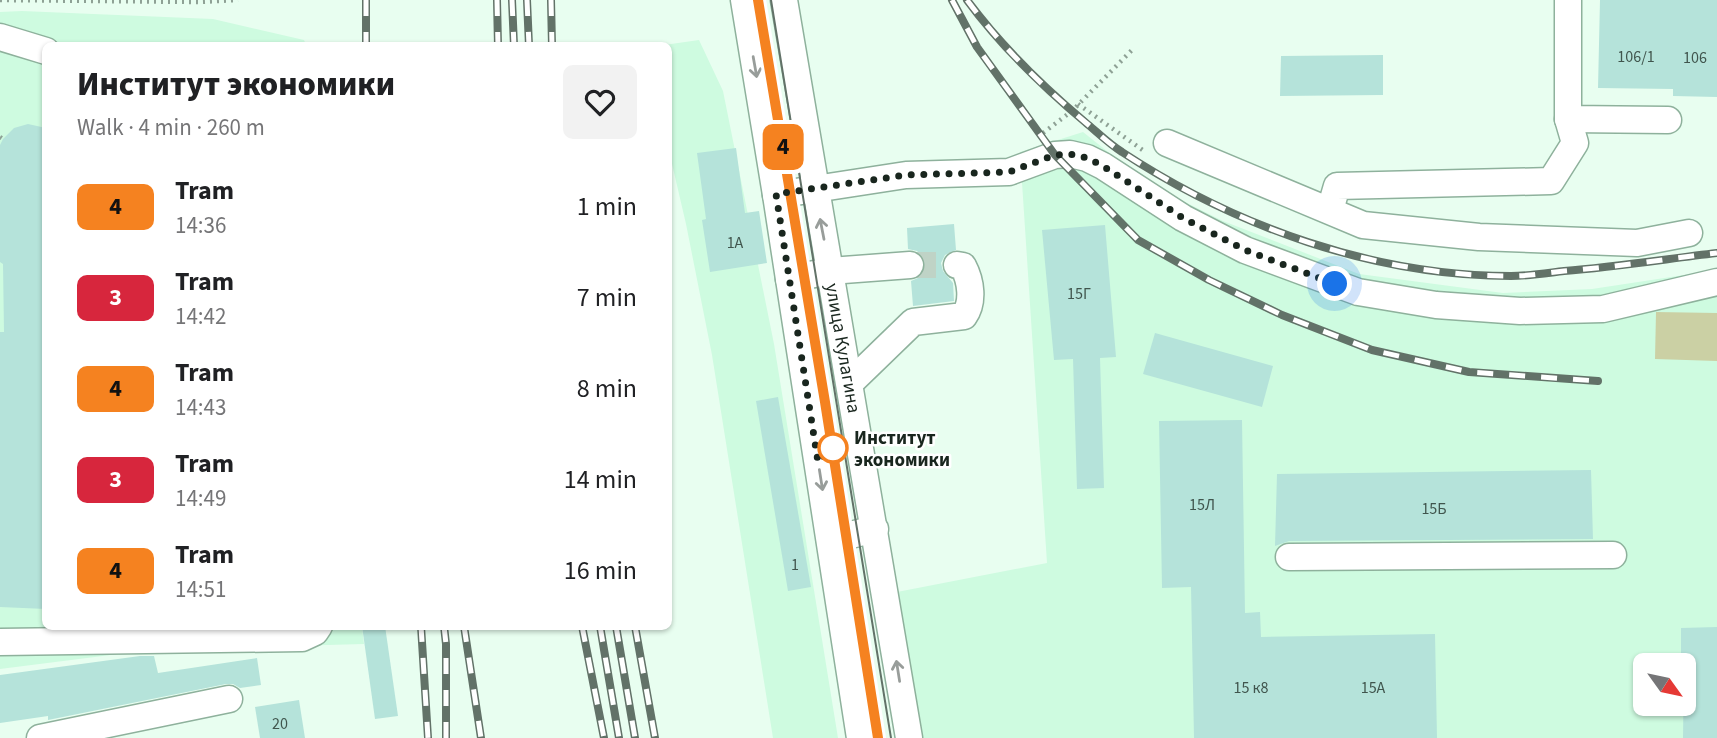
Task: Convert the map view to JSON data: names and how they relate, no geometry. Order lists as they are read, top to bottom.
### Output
{
  "streets": {
    "street": ["улица Кулагина"]
  },
  "places": ["Институт экономики"],
  "lines": ["tram line 4"],
  "house_numbers": [
    "106/1",
    "106",
    "1А",
    "15Г",
    "15Л",
    "15Б",
    "1",
    "15 к8",
    "15А",
    "20"
  ],
  "north": "bottom right",
  "page": {
    "on_map": "4",
    "heading": ["Институт экономики", "Walk · 4 min · 260 m"],
    "list": [
      {
        "mark": "4",
        "name": "Tram",
        "note": "14:36",
        "value": "1 min"
      },
      {
        "mark": "3",
        "name": "Tram",
        "note": "14:42",
        "value": "7 min"
      },
      {
        "mark": "4",
        "name": "Tram",
        "note": "14:43",
        "value": "8 min"
      },
      {
        "mark": "3",
        "name": "Tram",
        "note": "14:49",
        "value": "14 min"
      },
      {
        "mark": "4",
        "name": "Tram",
        "note": "14:51",
        "value": "16 min"
      }
    ]
  }
}
